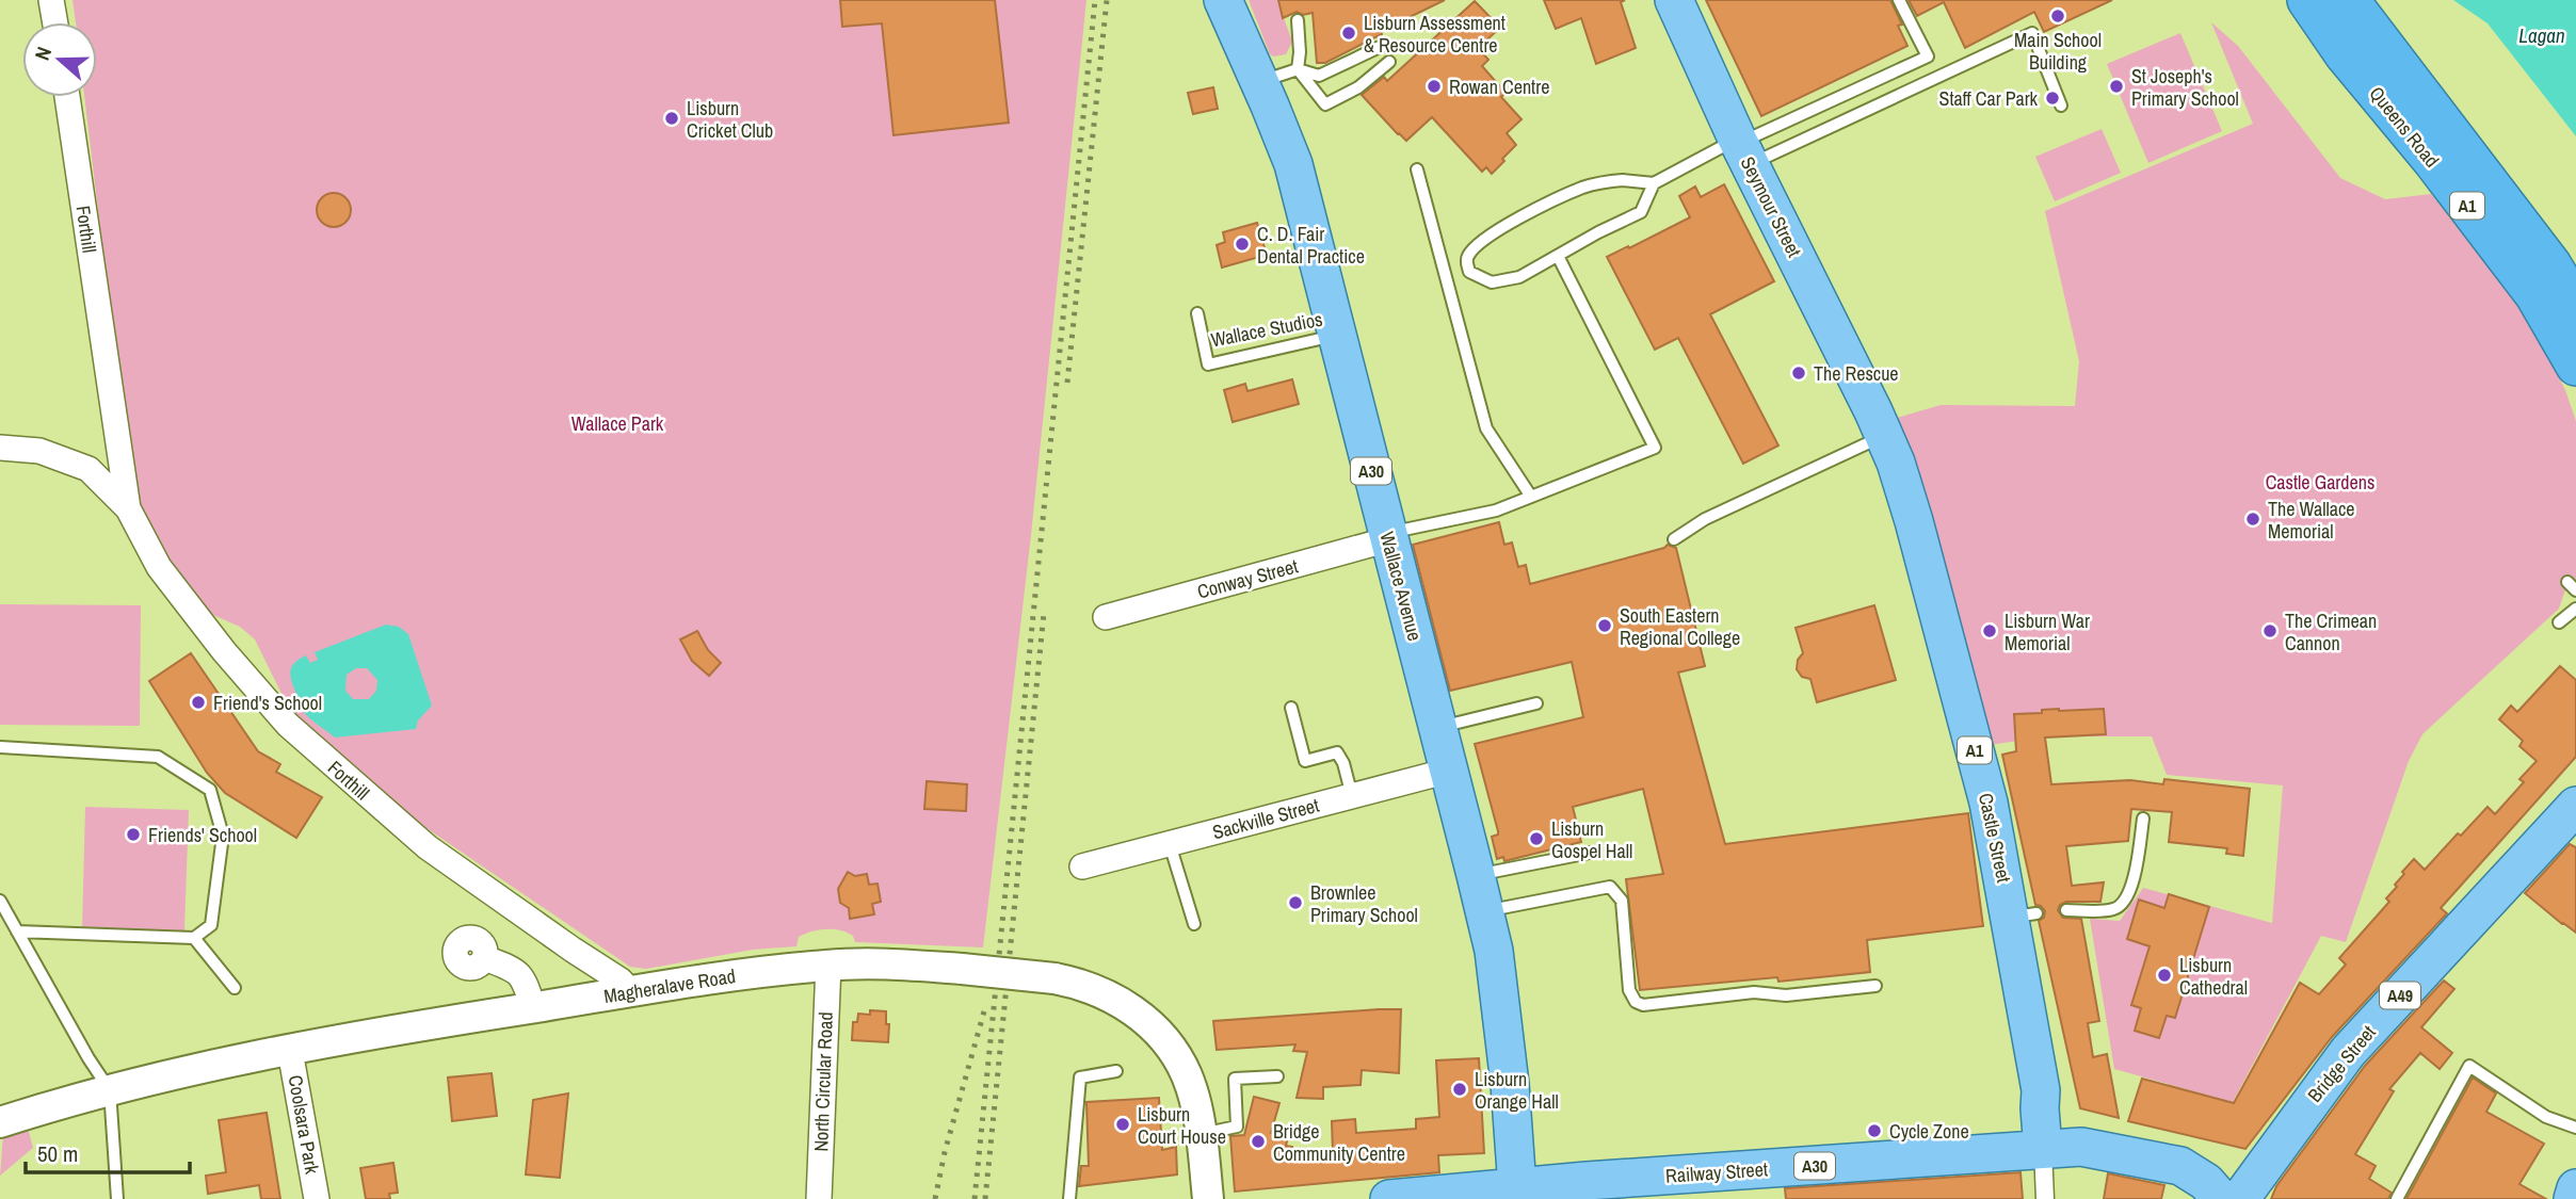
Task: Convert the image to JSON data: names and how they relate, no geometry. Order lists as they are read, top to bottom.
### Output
{
  "streets": {
    "highway": ["Queens Road", "A1"],
    "main road": [
      "Seymour Street",
      "A30",
      "Wallace Avenue",
      "Castle Street",
      "A49",
      "Bridge Street",
      "Railway Street"
    ],
    "street": [
      "Forthill",
      "Conway Street",
      "Sackville Street",
      "Magheralave Road",
      "North Circular Road",
      "Coolsara Park"
    ],
    "lane": ["Wallace Studios"]
  },
  "crossings": [
    ["A1", "Castle Street"],
    ["A1", "Railway Street"],
    ["Seymour Street", "Castle Street"],
    ["Forthill", "Magheralave Road"],
    ["Wallace Studios", "Wallace Avenue"],
    ["Conway Street", "Wallace Avenue"],
    ["Wallace Avenue", "Sackville Street"],
    ["Wallace Avenue", "Railway Street"],
    ["Castle Street", "Railway Street"],
    ["Magheralave Road", "North Circular Road"],
    ["Magheralave Road", "Coolsara Park"]
  ],
  "water": ["Lagan"],
  "parks": ["Wallace Park", "Castle Gardens"],
  "places": [
    "Main School Building",
    "Lisburn Assessment & Resource Centre",
    "Rowan Centre",
    "St Joseph's Primary School",
    "Staff Car Park",
    "Lisburn Cricket Club",
    "C. D. Fair Dental Practice",
    "The Rescue",
    "The Wallace Memorial",
    "South Eastern Regional College",
    "Lisburn War Memorial",
    "The Crimean Cannon",
    "Friend's School",
    "Friends' School",
    "Lisburn Gospel Hall",
    "Brownlee Primary School",
    "Lisburn Cathedral",
    "Lisburn Orange Hall",
    "Lisburn Court House",
    "Cycle Zone",
    "Bridge Community Centre"
  ],
  "scale_bar": "50 m",
  "north": "left"
}
